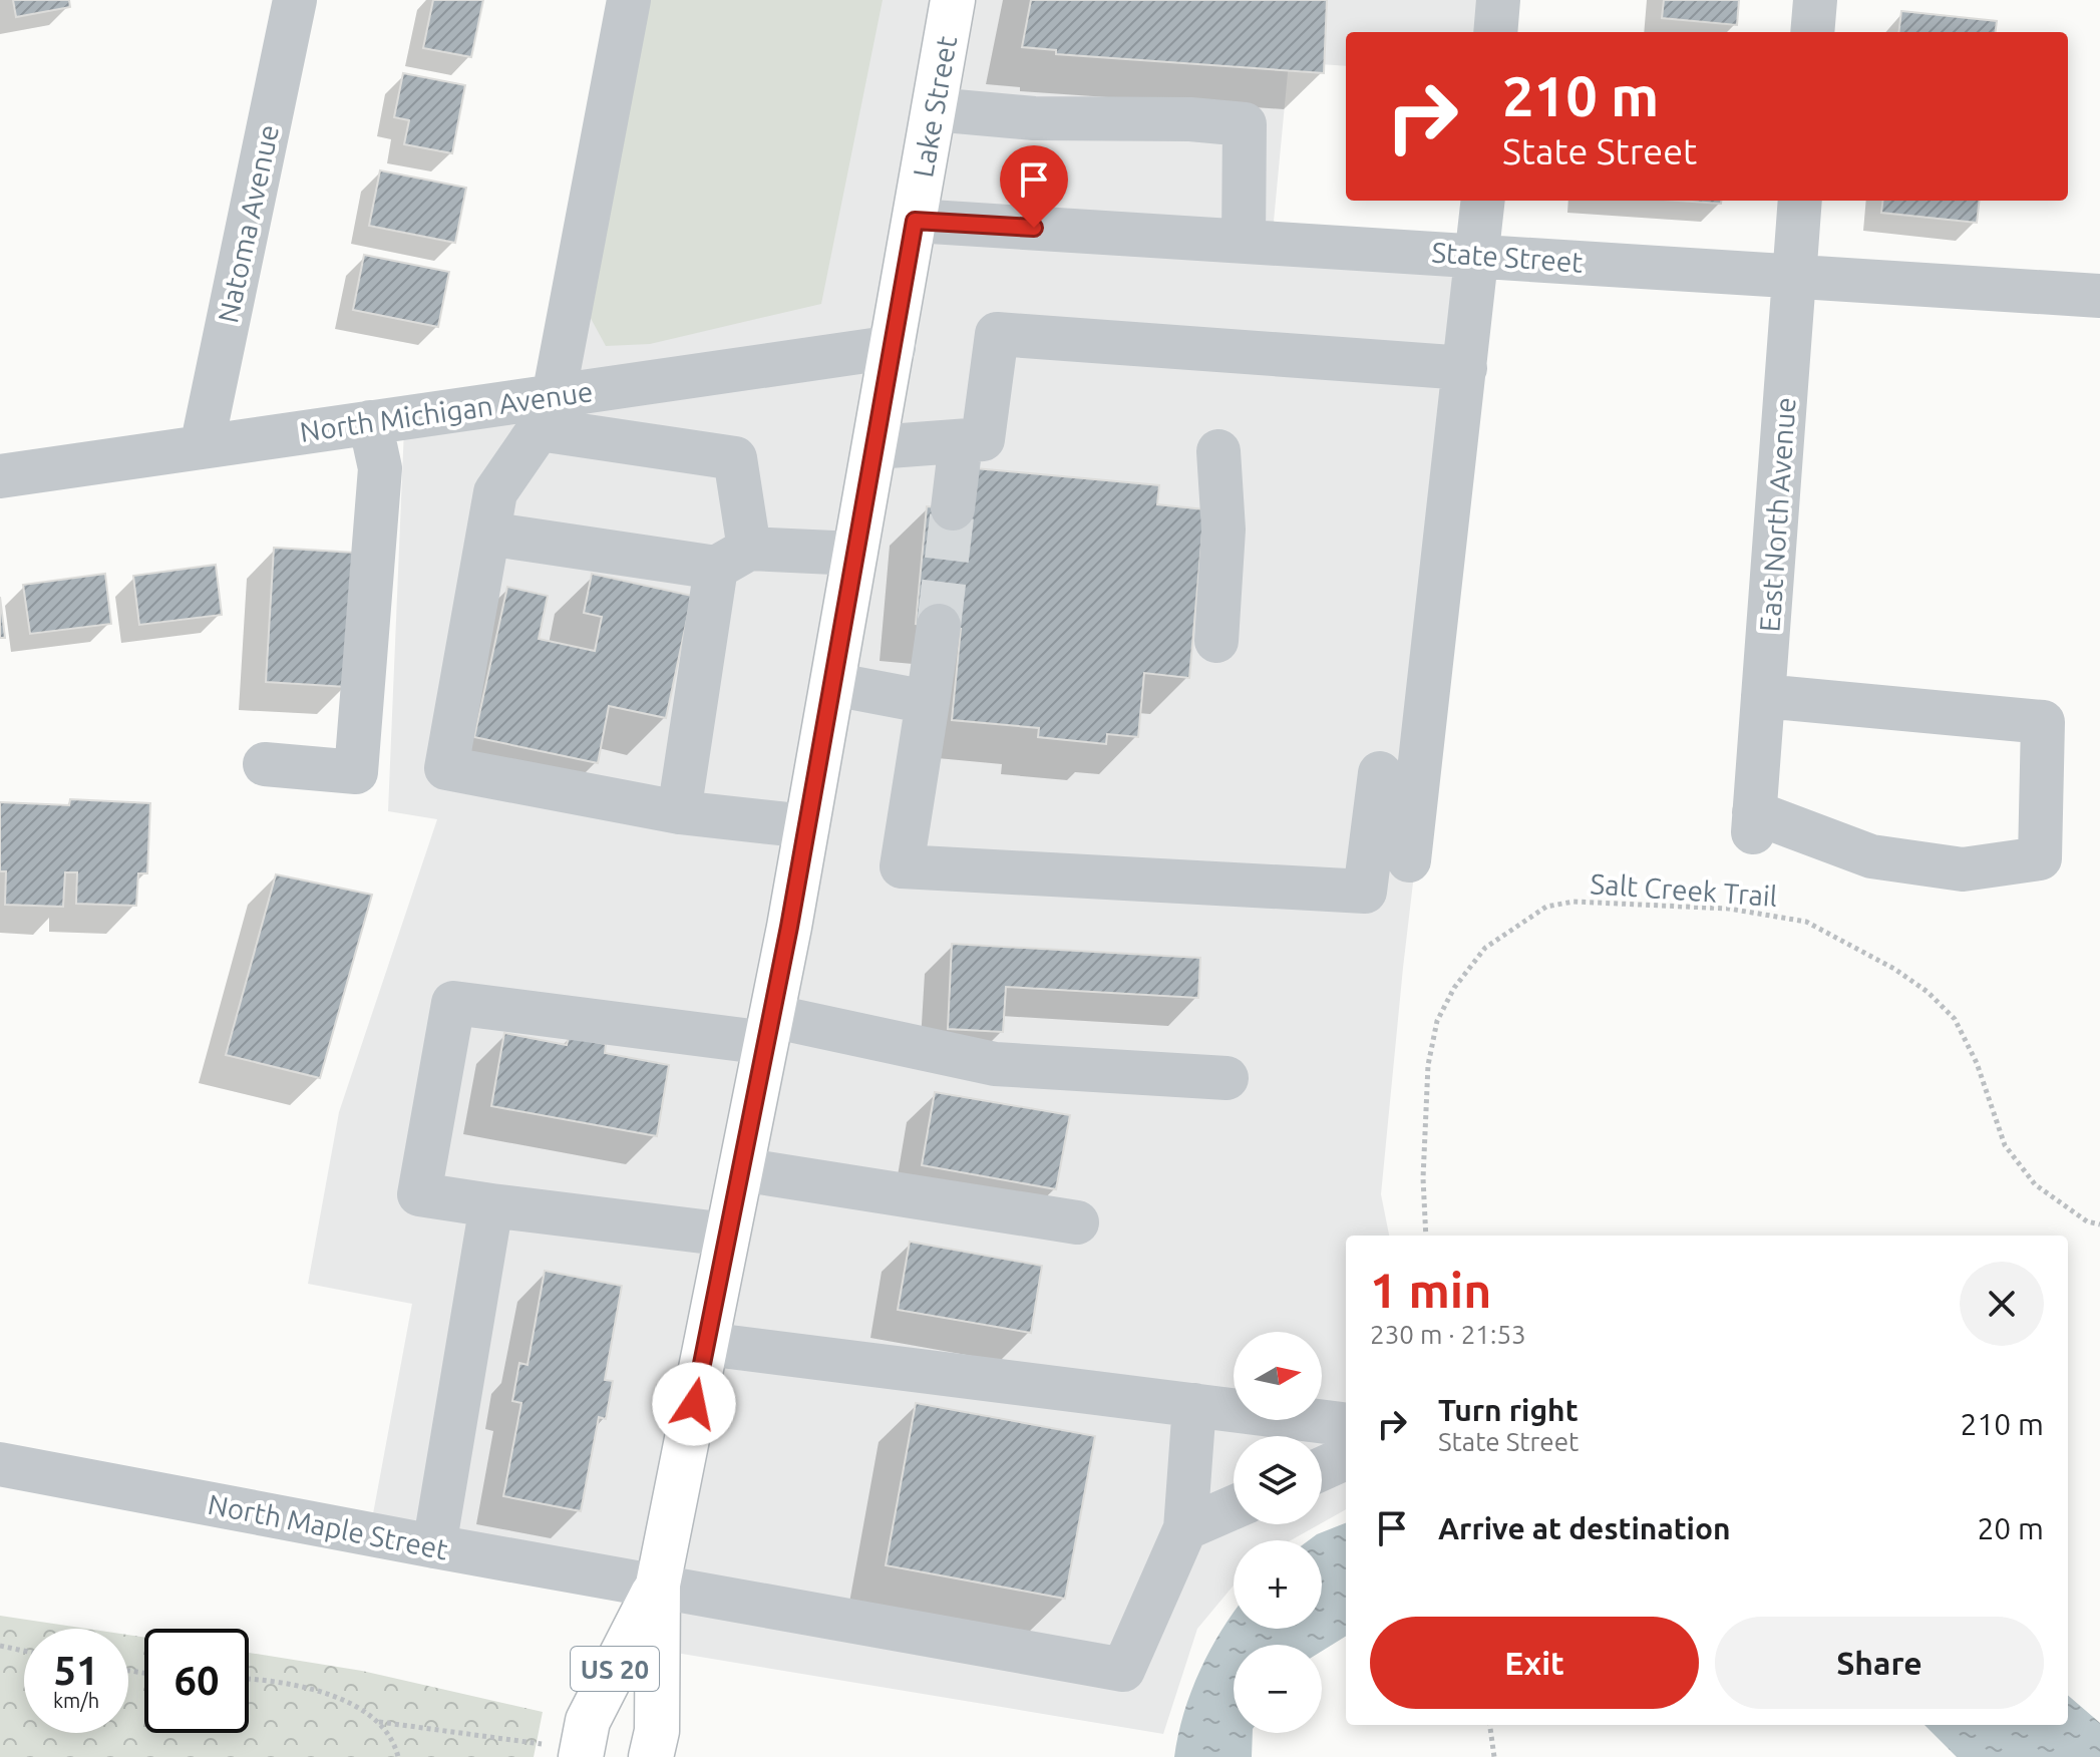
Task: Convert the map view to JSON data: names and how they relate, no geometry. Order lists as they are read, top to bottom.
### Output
{
  "streets": {
    "main road": ["Lake Street", "US 20"],
    "street": [
      "Natoma Avenue",
      "State Street",
      "North Michigan Avenue",
      "East North Avenue",
      "North Maple Street"
    ],
    "path": ["Salt Creek Trail"]
  },
  "crossings": [
    ["Lake Street", "State Street"],
    ["Lake Street", "North Michigan Avenue"],
    ["Lake Street", "North Maple Street"],
    ["Natoma Avenue", "North Michigan Avenue"],
    ["State Street", "East North Avenue"]
  ],
  "north": "right",
  "page": {
    "turn": ["210 m", "State Street"],
    "heading": ["1 min", "230 m · 21:53"],
    "map_buttons": ["+", "−"],
    "list": [
      {
        "name": "Turn right",
        "note": "State Street",
        "value": "210 m"
      },
      {
        "name": "Arrive at destination",
        "value": "20 m"
      }
    ],
    "buttons": ["Exit", "Share"],
    "speed": "51 km/h",
    "limit": "60"
  }
}
